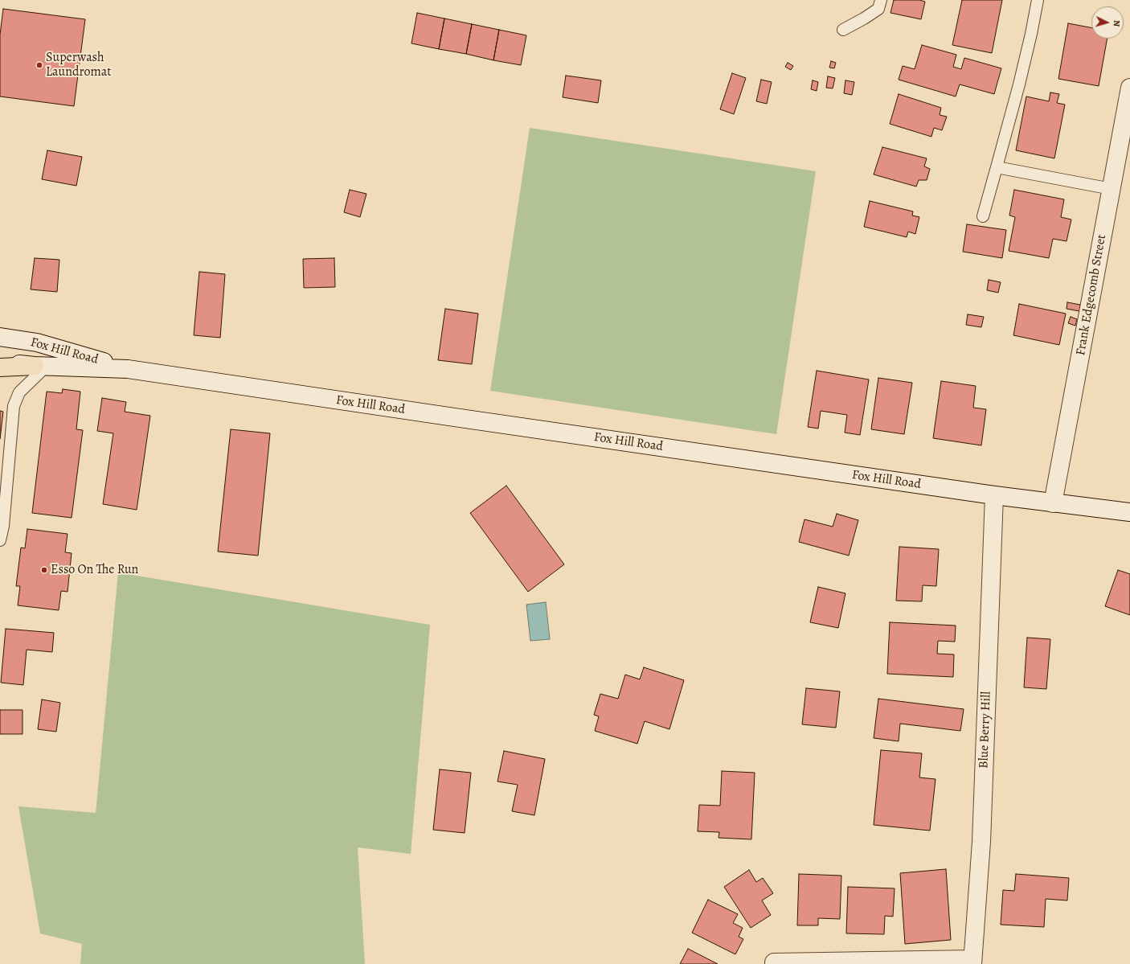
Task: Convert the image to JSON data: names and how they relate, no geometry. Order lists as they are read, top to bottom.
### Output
{
  "streets": {
    "main road": ["Frank Edgecomb Street", "Fox Hill Road", "Blue Berry Hill"]
  },
  "crossings": [
    ["Frank Edgecomb Street", "Fox Hill Road"],
    ["Fox Hill Road", "Blue Berry Hill"]
  ],
  "places": ["Superwash Laundromat", "Esso On The Run"],
  "north": "right"
}
